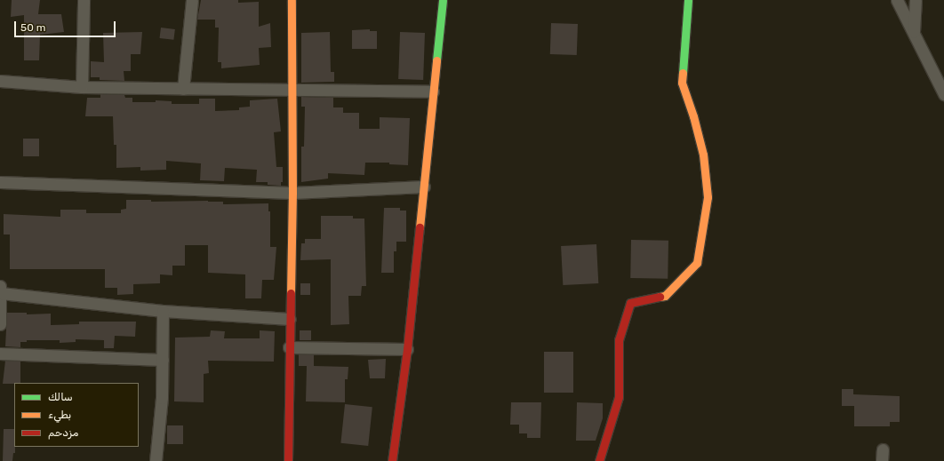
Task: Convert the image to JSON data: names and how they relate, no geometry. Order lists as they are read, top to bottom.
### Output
{
  "legend": ["سالك", "بطيء", "مزدحم"],
  "scale_bar": "50 m"
}
